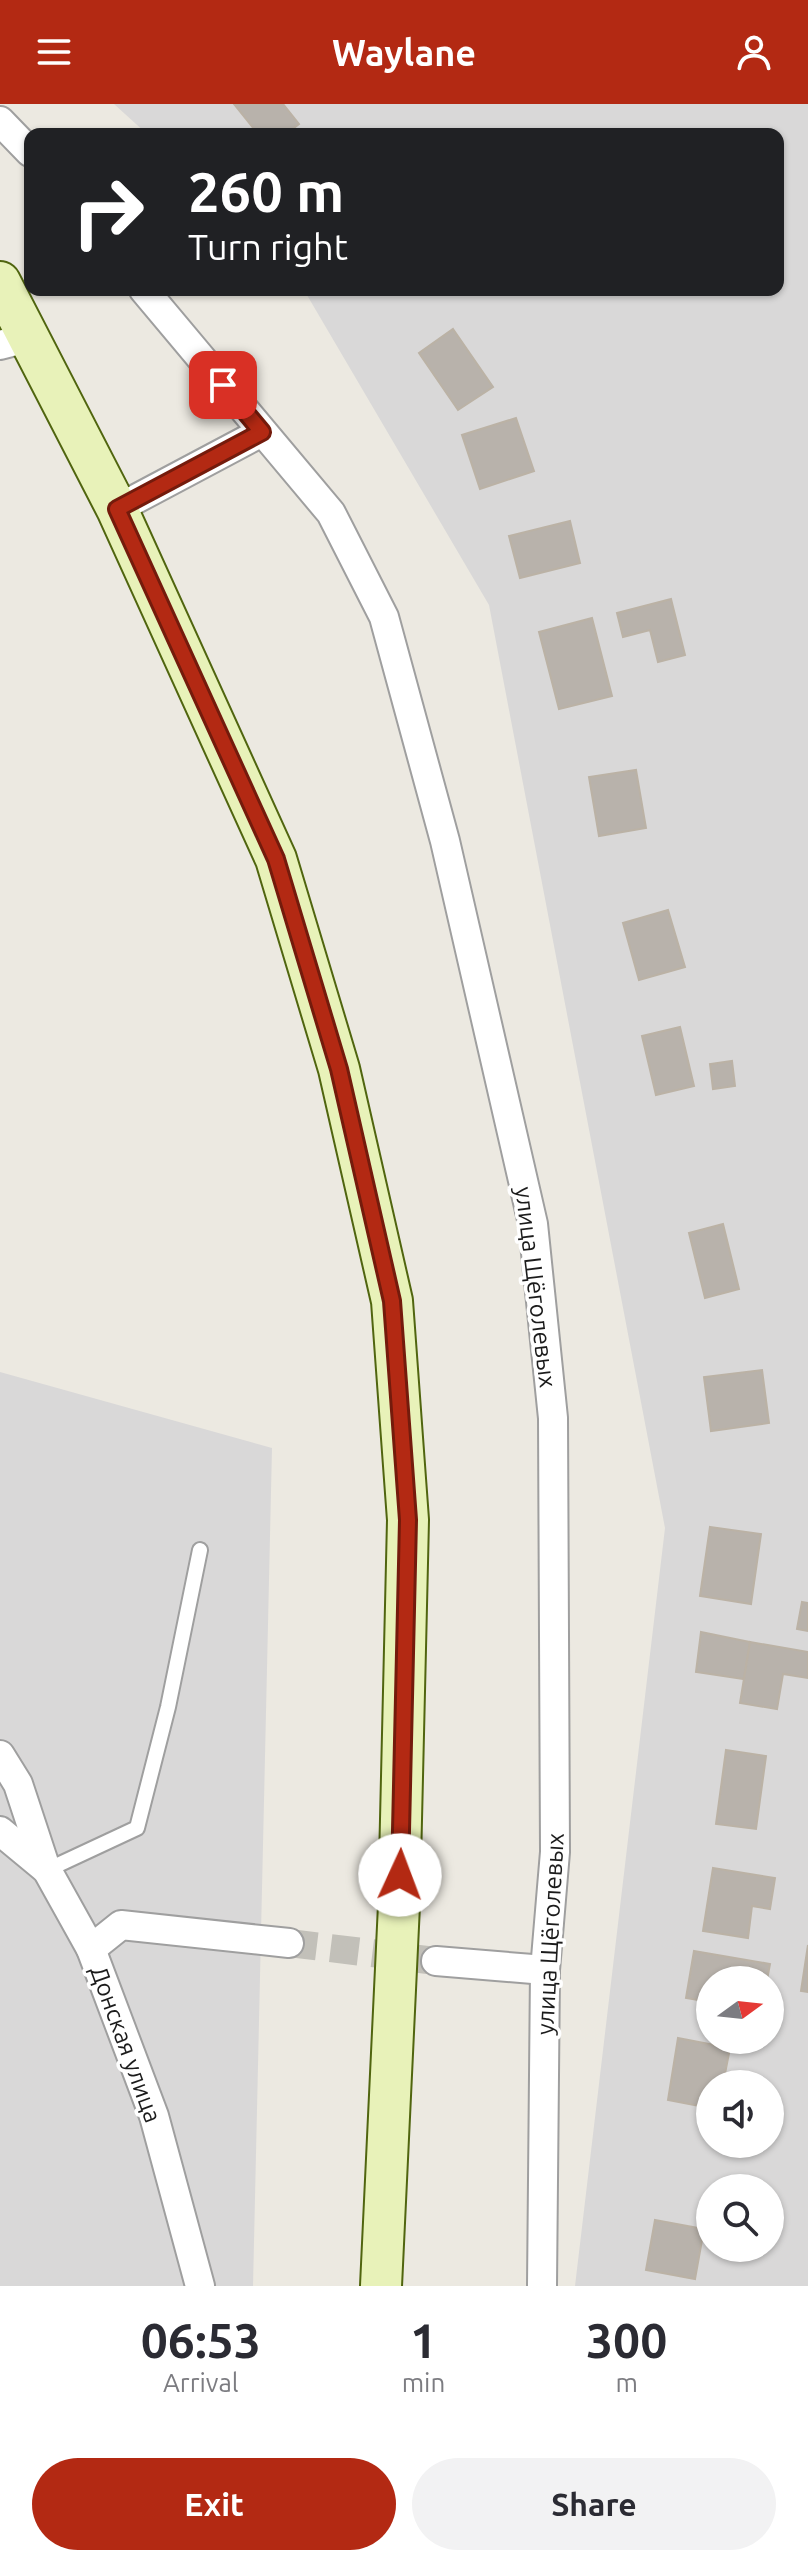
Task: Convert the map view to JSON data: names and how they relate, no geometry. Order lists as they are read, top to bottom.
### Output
{
  "streets": {
    "street": ["улица Щёголевых", "Донская улица"]
  },
  "north": "right",
  "page": {
    "header": "Waylane",
    "turn": ["260 m", "Turn right"],
    "eta": [
      "06:53",
      "Arrival",
      "1",
      "min",
      "300",
      "m"
    ],
    "buttons": ["Exit", "Share"]
  }
}
